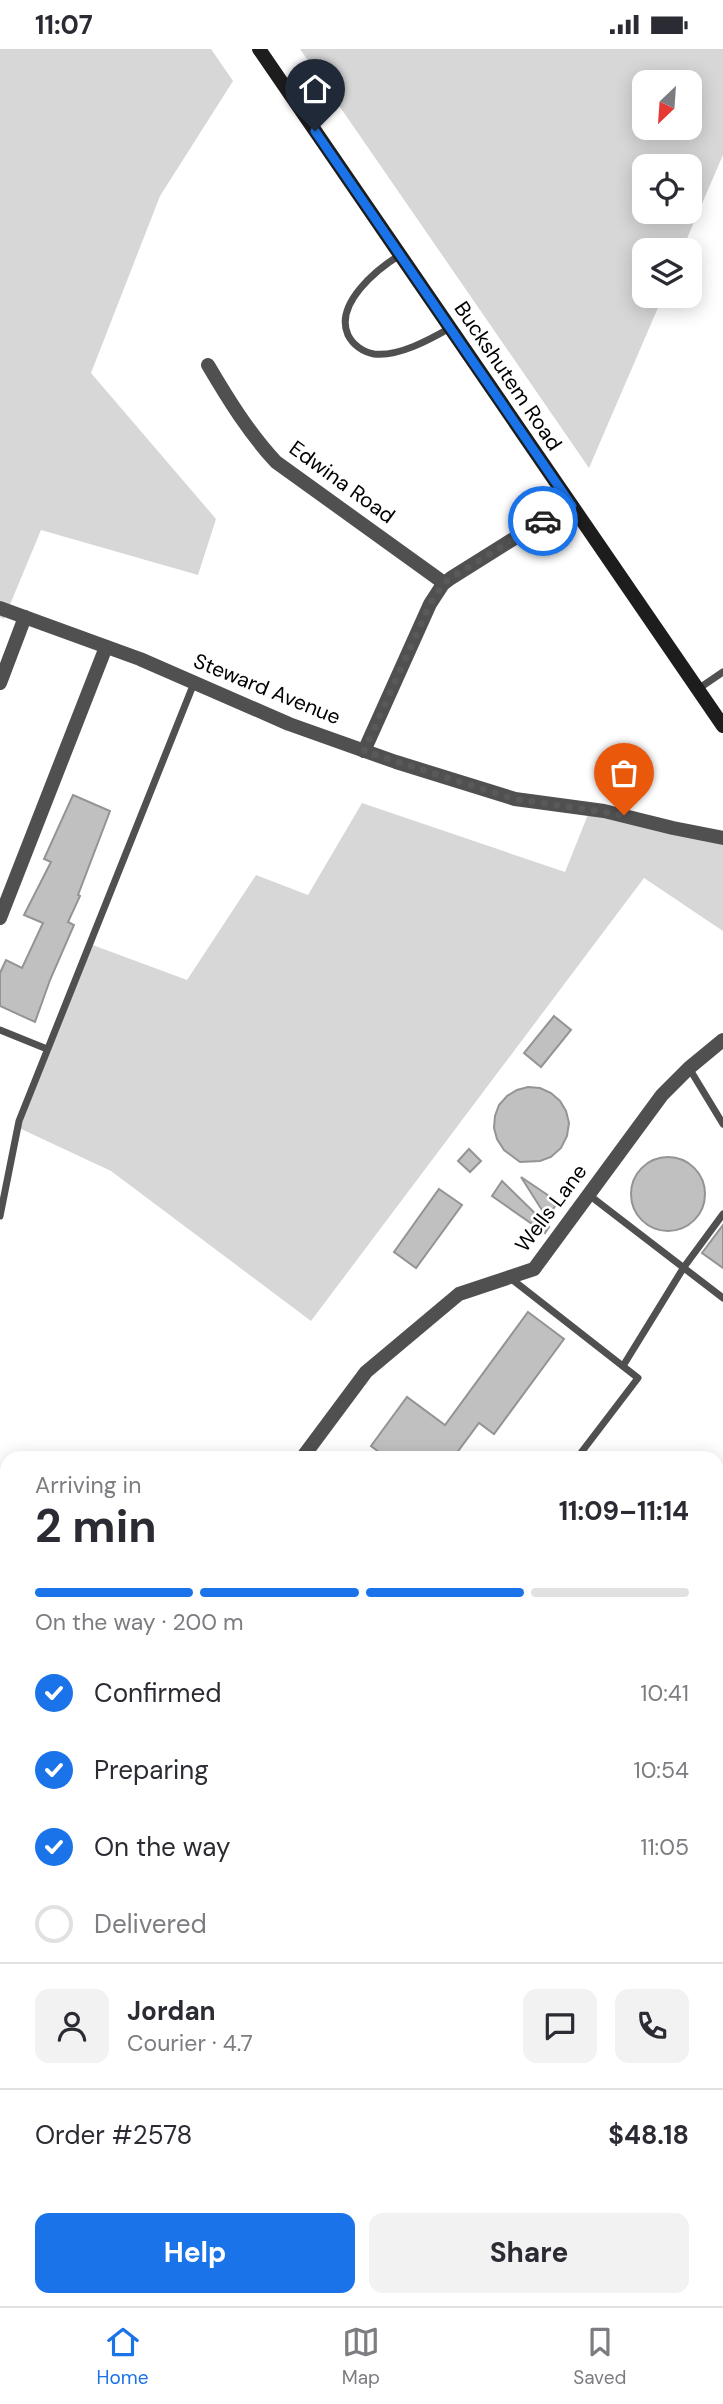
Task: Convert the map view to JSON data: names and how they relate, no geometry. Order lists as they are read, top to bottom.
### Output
{
  "streets": {
    "main road": ["Buckshutem Road"],
    "street": ["Edwina Road", "Steward Avenue", "Wells Lane"]
  },
  "north": "bottom left",
  "page": {
    "status": "11:07",
    "heading": ["2 min", "Arriving in", "11:09–11:14"],
    "panel": [
      "Jordan",
      "Courier · 4.7",
      "Order #2578",
      "$48.18"
    ],
    "bar": "On the way · 200 m",
    "list": [
      ["Confirmed", "10:41"],
      ["Preparing", "10:54"],
      ["On the way", "11:05"],
      "Delivered"
    ],
    "buttons": ["Help", "Share"],
    "tabs": ["Home", "Map", "Saved"]
  }
}
